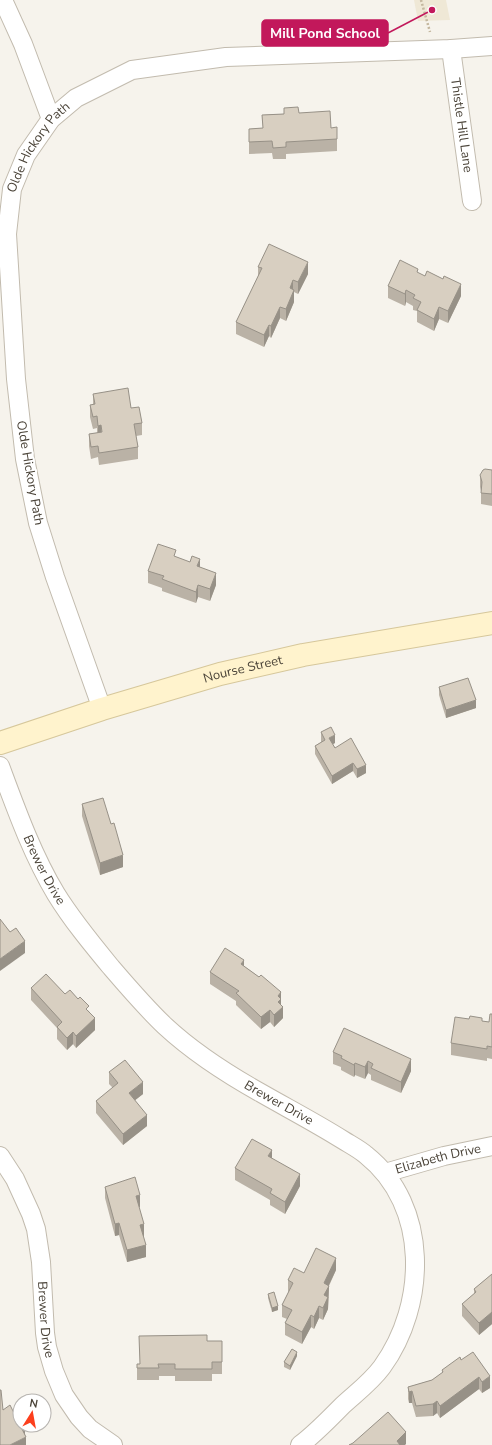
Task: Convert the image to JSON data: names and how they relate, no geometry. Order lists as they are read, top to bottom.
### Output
{
  "streets": {
    "main road": ["Nourse Street"],
    "street": [
      "Thistle Hill Lane",
      "Olde Hickory Path",
      "Brewer Drive",
      "Elizabeth Drive"
    ]
  },
  "crossings": [
    ["Thistle Hill Lane", "Olde Hickory Path"],
    ["Olde Hickory Path", "Nourse Street"],
    ["Brewer Drive", "Elizabeth Drive"]
  ],
  "places": ["Mill Pond School"],
  "north": "top"
}
